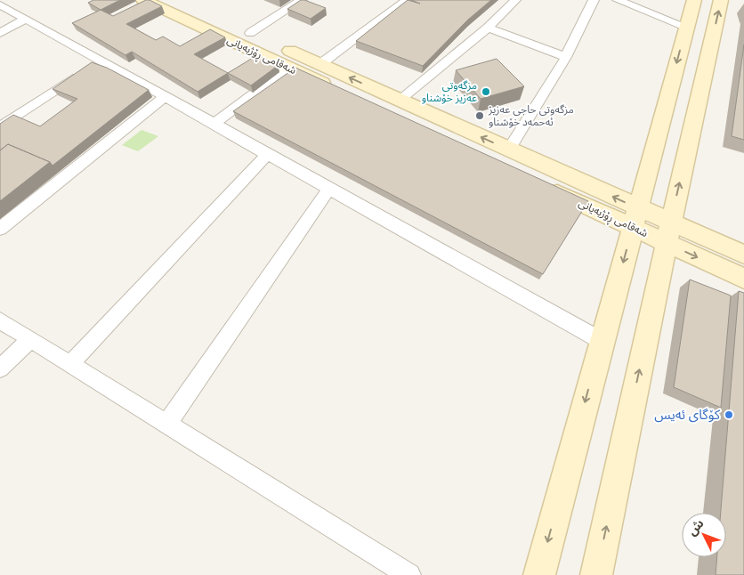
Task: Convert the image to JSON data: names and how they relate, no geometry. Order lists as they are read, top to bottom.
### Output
{
  "streets": {
    "street": ["شەقامی ڕۆژبەیانی"]
  },
  "places": ["مزگەوتی عەزیز خۆشناو", "مزگەوتی حاجی عەزیز ئەحمەد خۆشناو", "کۆگای ئەیس"],
  "north": "top left"
}
